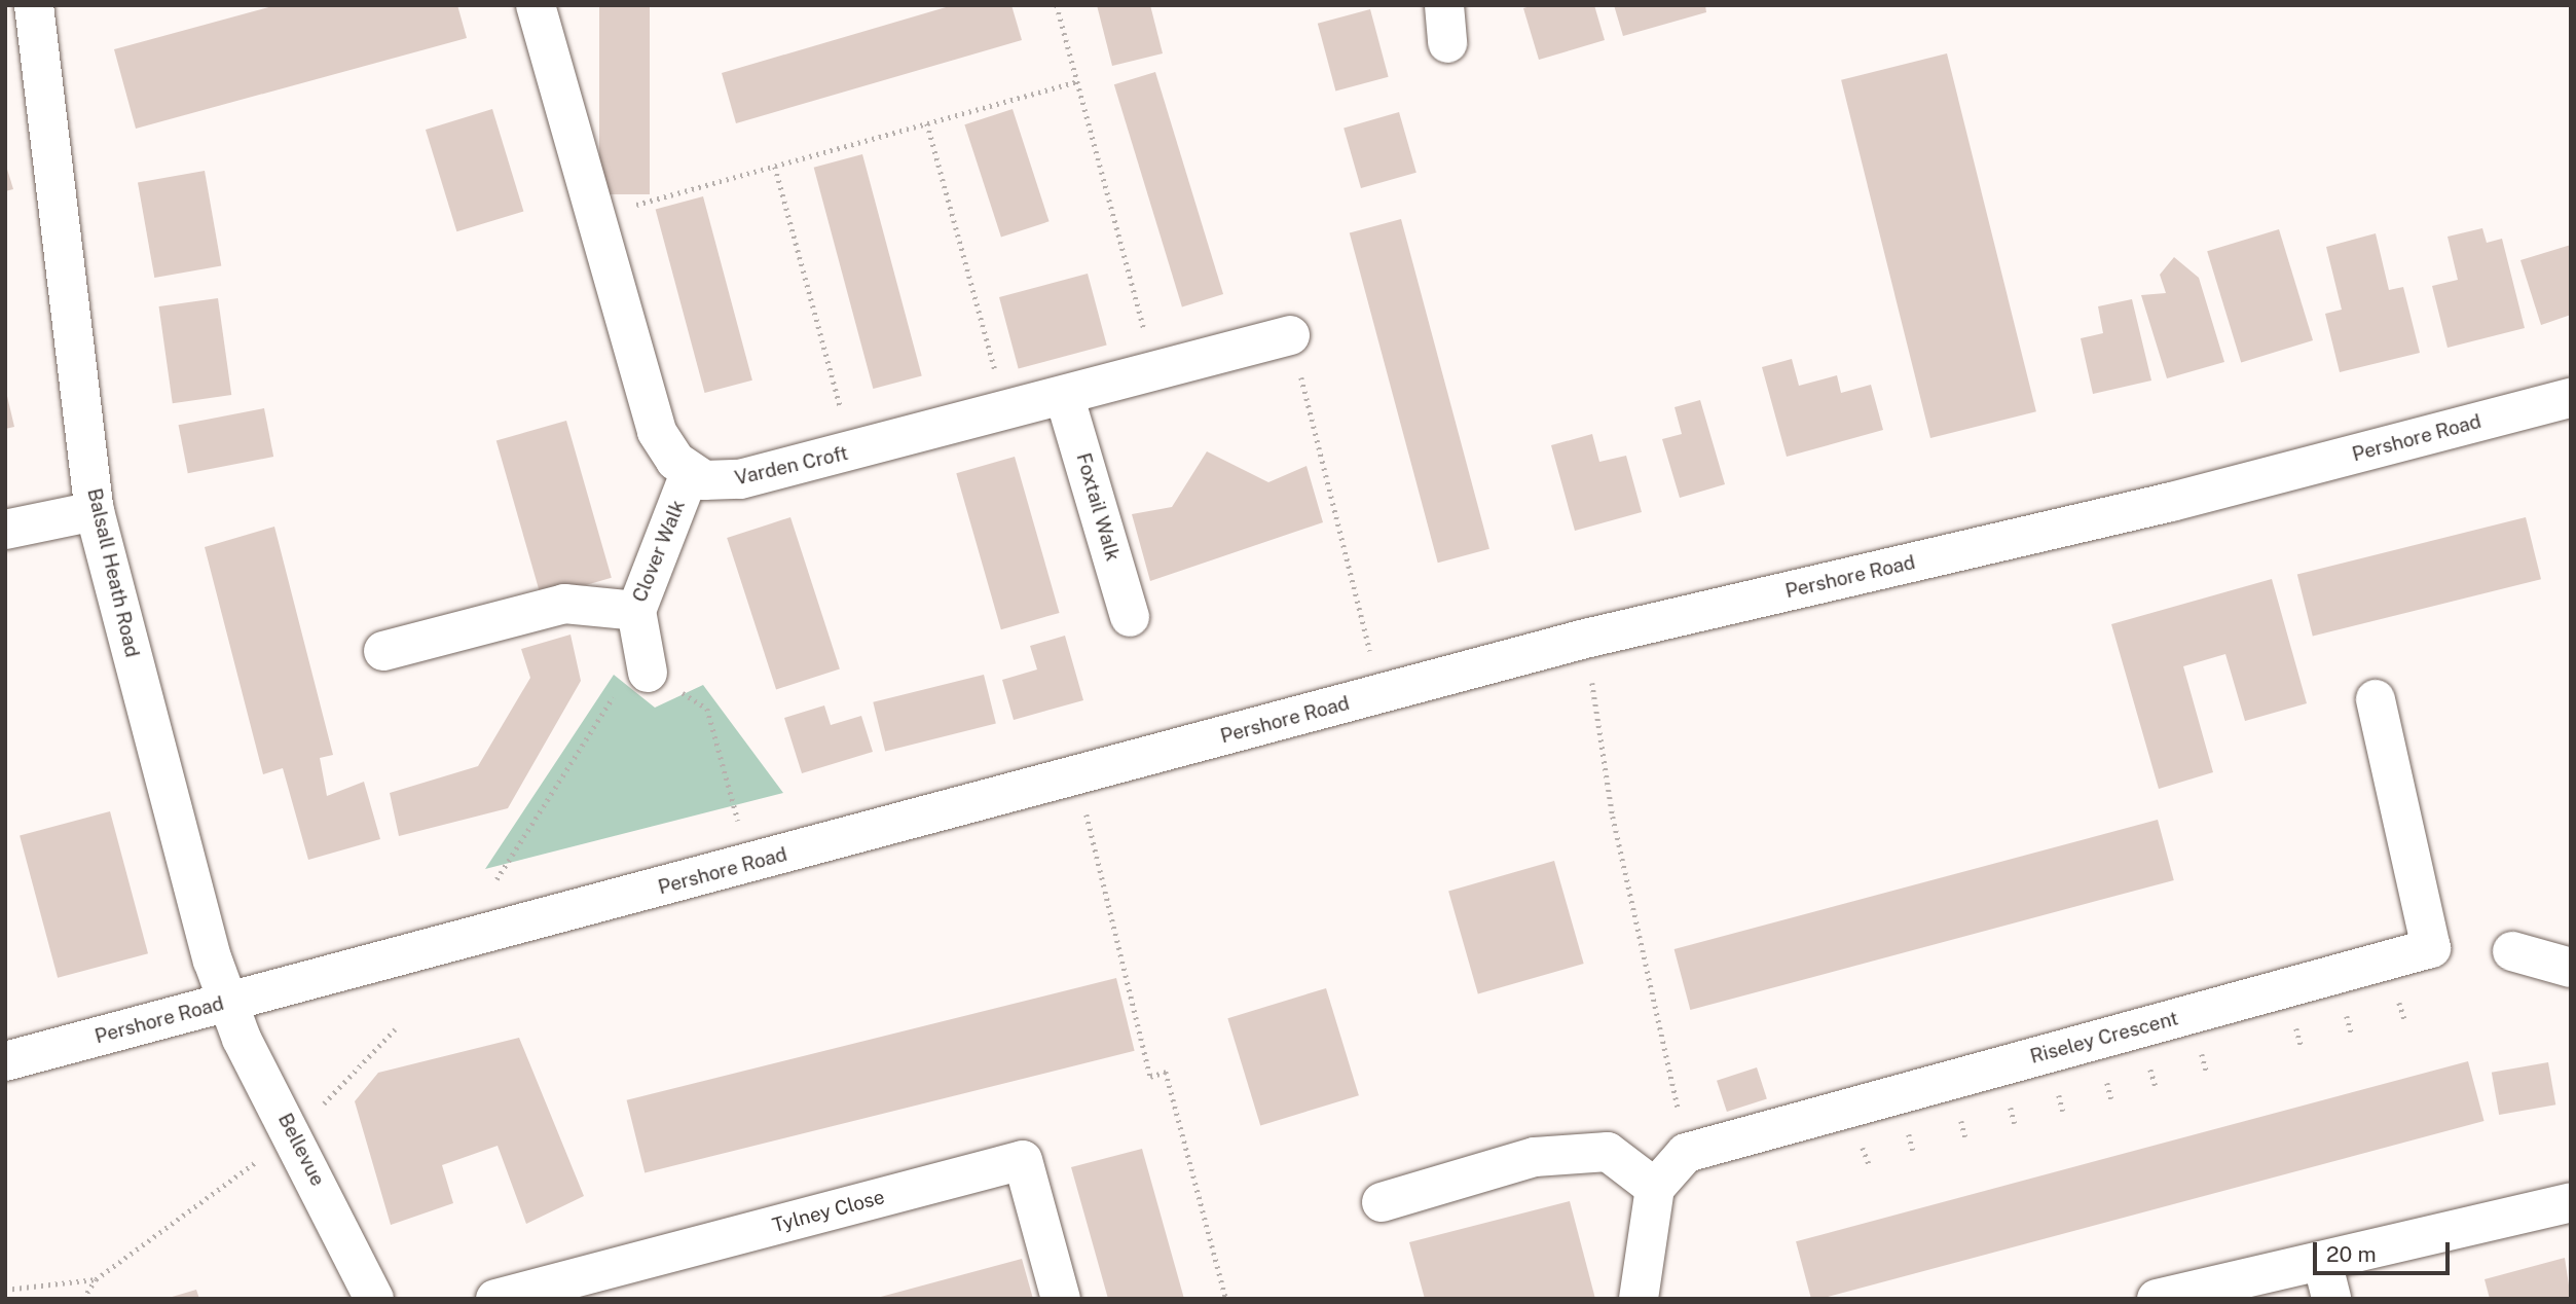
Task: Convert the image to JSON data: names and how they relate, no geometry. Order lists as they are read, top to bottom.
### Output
{
  "streets": {
    "street": [
      "Pershore Road",
      "Varden Croft",
      "Foxtail Walk",
      "Clover Walk",
      "Balsall Heath Road",
      "Riseley Crescent",
      "Bellevue",
      "Tylney Close"
    ]
  },
  "crossings": [
    ["Pershore Road", "Balsall Heath Road"],
    ["Pershore Road", "Bellevue"],
    ["Varden Croft", "Foxtail Walk"],
    ["Varden Croft", "Clover Walk"],
    ["Balsall Heath Road", "Bellevue"]
  ],
  "scale_bar": "20 m"
}
